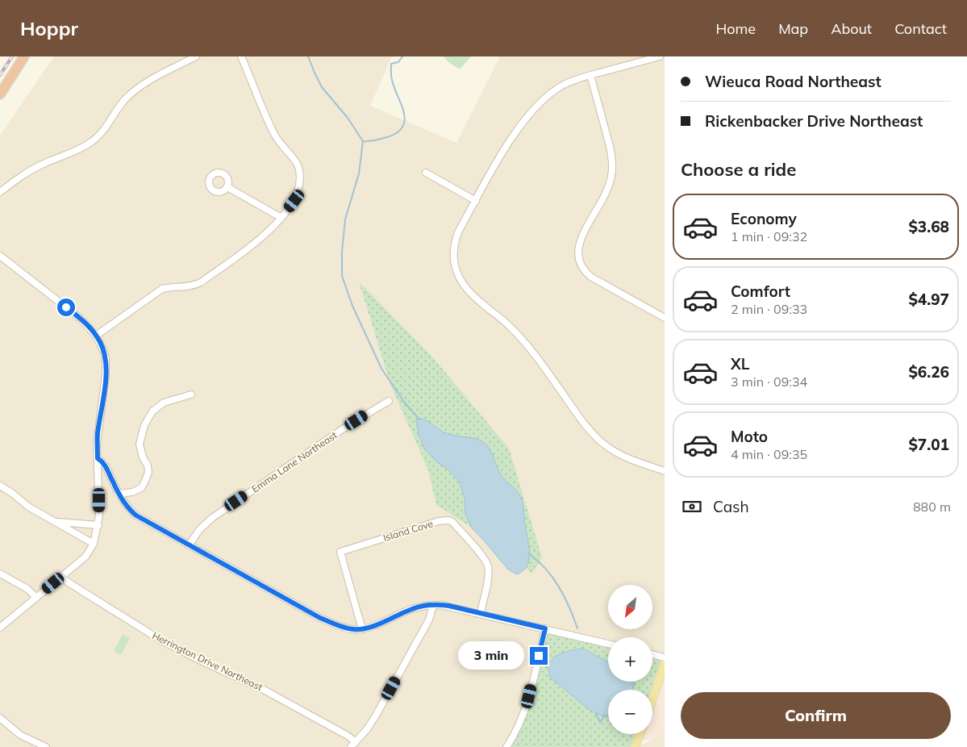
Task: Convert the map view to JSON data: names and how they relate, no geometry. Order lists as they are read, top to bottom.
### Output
{
  "streets": {
    "street": ["Emma Lane Northeast", "Island Cove", "Herrington Drive Northeast"]
  },
  "north": "bottom left",
  "page": {
    "header": "Hoppr",
    "nav": [
      "Home",
      "Map",
      "About",
      "Contact"
    ],
    "banner": ["Wieuca Road Northeast", "Rickenbacker Drive Northeast"],
    "heading": "Choose a ride",
    "list": [
      {
        "name": "Economy",
        "note": "1 min · 09:32",
        "value": "$3.68"
      },
      {
        "name": "Comfort",
        "note": "2 min · 09:33",
        "value": "$4.97"
      },
      {
        "name": "XL",
        "note": "3 min · 09:34",
        "value": "$6.26"
      },
      {
        "name": "Moto",
        "note": "4 min · 09:35",
        "value": "$7.01"
      }
    ],
    "pay": ["Cash", "880 m"],
    "map_buttons": ["+", "−"],
    "bubble": "3 min",
    "buttons": "Confirm"
  }
}
